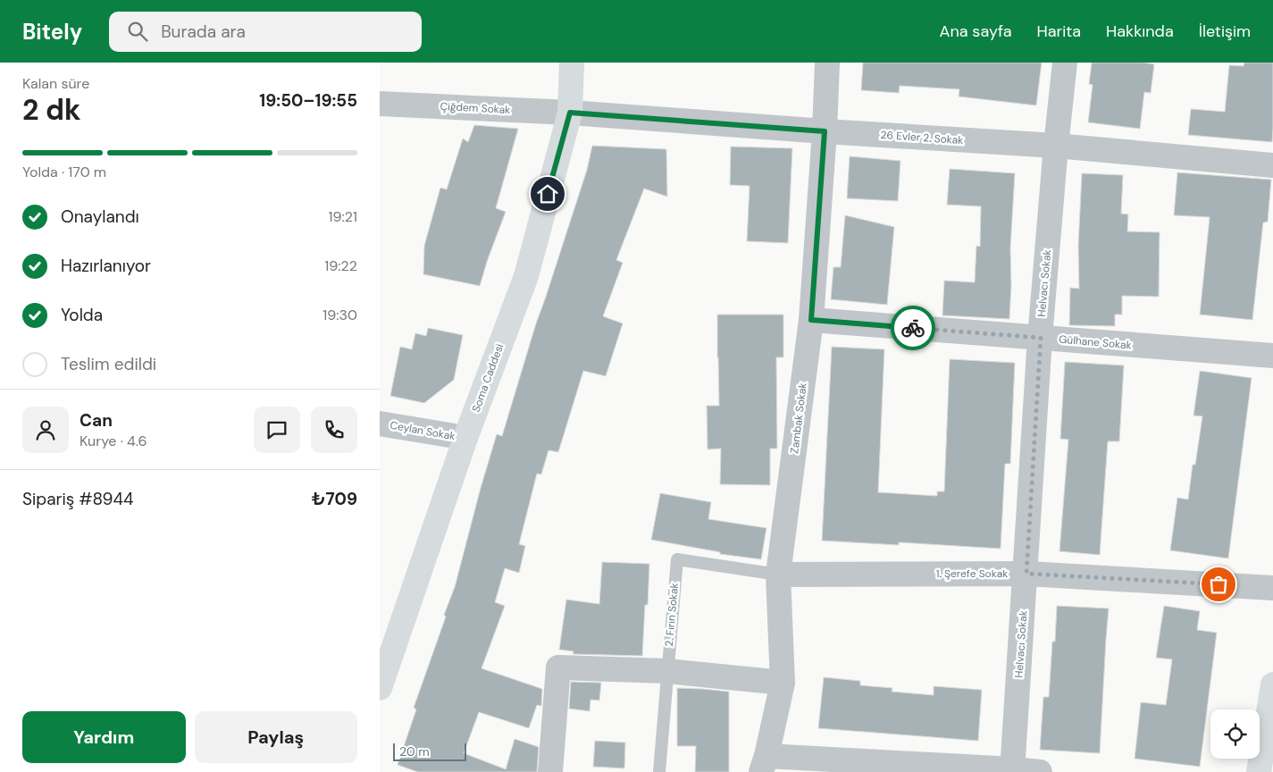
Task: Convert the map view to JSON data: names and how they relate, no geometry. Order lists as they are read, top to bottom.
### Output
{
  "streets": {
    "main road": ["Soma Caddesi"],
    "street": [
      "Çiğdem Sokak",
      "26 Evler 2. Sokak",
      "Helvacı Sokak",
      "Gülhane Sokak",
      "Zambak Sokak",
      "Ceylan Sokak",
      "1. Şerefe Sokak"
    ],
    "lane": ["2. Fırın Sokak"]
  },
  "crossings": [
    ["Çiğdem Sokak", "26 Evler 2. Sokak"],
    ["Çiğdem Sokak", "Soma Caddesi"],
    ["26 Evler 2. Sokak", "Helvacı Sokak"],
    ["26 Evler 2. Sokak", "Soma Caddesi"],
    ["26 Evler 2. Sokak", "Zambak Sokak"],
    ["Helvacı Sokak", "Gülhane Sokak"],
    ["Helvacı Sokak", "1. Şerefe Sokak"],
    ["Gülhane Sokak", "Zambak Sokak"],
    ["Soma Caddesi", "Ceylan Sokak"],
    ["Zambak Sokak", "1. Şerefe Sokak"],
    ["Zambak Sokak", "2. Fırın Sokak"],
    ["1. Şerefe Sokak", "2. Fırın Sokak"]
  ],
  "scale_bar": "20 m",
  "page": {
    "header": "Bitely",
    "search": "Burada ara",
    "nav": [
      "Ana sayfa",
      "Harita",
      "Hakkında",
      "İletişim"
    ],
    "heading": ["2 dk", "Kalan süre", "19:50–19:55"],
    "panel": [
      "Can",
      "Kurye · 4.6",
      "Sipariş #8944",
      "₺709"
    ],
    "bar": "Yolda · 170 m",
    "list": [
      ["Onaylandı", "19:21"],
      ["Hazırlanıyor", "19:22"],
      ["Yolda", "19:30"],
      "Teslim edildi"
    ],
    "buttons": ["Yardım", "Paylaş"],
    "scale": "20 m"
  }
}
